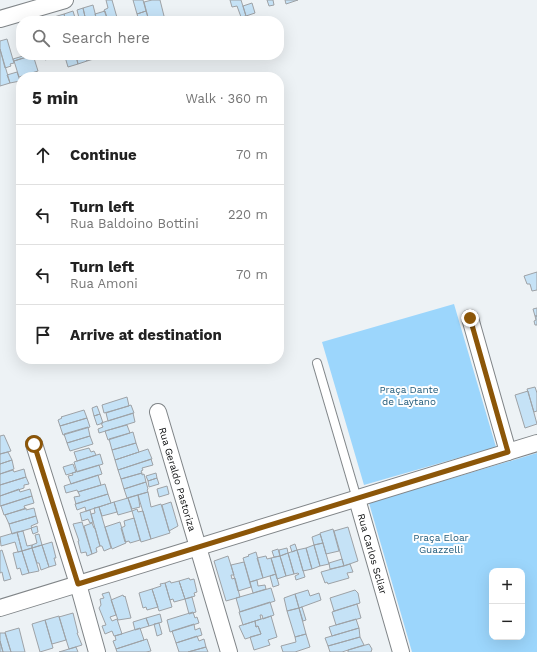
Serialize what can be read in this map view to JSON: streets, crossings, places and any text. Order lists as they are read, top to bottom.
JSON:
{
  "streets": {
    "street": ["Rua Geraldo Pastoriza", "Rua Carlos Scliar"]
  },
  "parks": ["Praça Dante de Laytano", "Praça Eloar Guazzelli"],
  "page": {
    "search": "Search here",
    "heading": ["5 min", "Walk · 360 m"],
    "list": [
      ["Continue", "70 m"],
      ["Turn left", "Rua Baldoino Bottini", "220 m"],
      ["Turn left", "Rua Amoni", "70 m"],
      "Arrive at destination"
    ],
    "map_buttons": ["+", "−"]
  }
}
